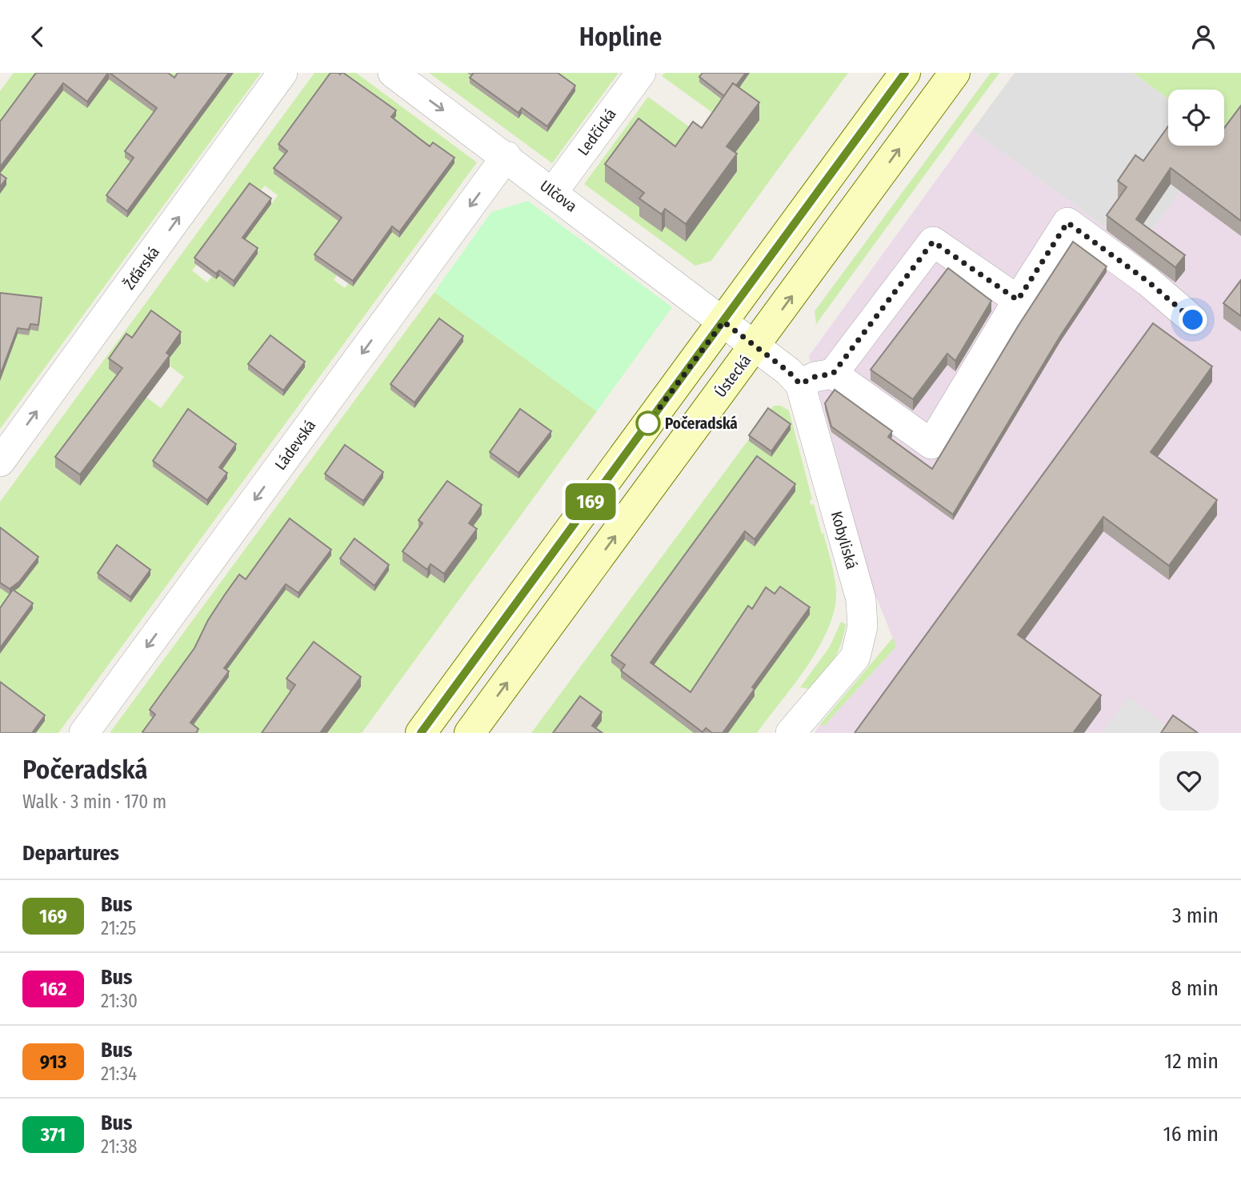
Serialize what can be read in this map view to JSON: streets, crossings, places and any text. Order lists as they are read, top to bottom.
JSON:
{
  "streets": {
    "main road": ["Ústecká"],
    "street": [
      "Ledčická",
      "Ulčova",
      "Žďárská",
      "Ládevská",
      "Kobyliská"
    ]
  },
  "crossings": [
    ["Ledčická", "Ulčova"],
    ["Ulčova", "Ústecká"],
    ["Ulčova", "Ládevská"]
  ],
  "one_way": ["Žďárská", "Ládevská"],
  "places": ["Počeradská"],
  "lines": ["bus line 169"],
  "page": {
    "header": "Hopline",
    "on_map": "169",
    "heading": [
      ["Počeradská", "Walk · 3 min · 170 m"],
      "Departures"
    ],
    "list": [
      {
        "mark": "169",
        "name": "Bus",
        "note": "21:25",
        "value": "3 min"
      },
      {
        "mark": "162",
        "name": "Bus",
        "note": "21:30",
        "value": "8 min"
      },
      {
        "mark": "913",
        "name": "Bus",
        "note": "21:34",
        "value": "12 min"
      },
      {
        "mark": "371",
        "name": "Bus",
        "note": "21:38",
        "value": "16 min"
      }
    ]
  }
}
